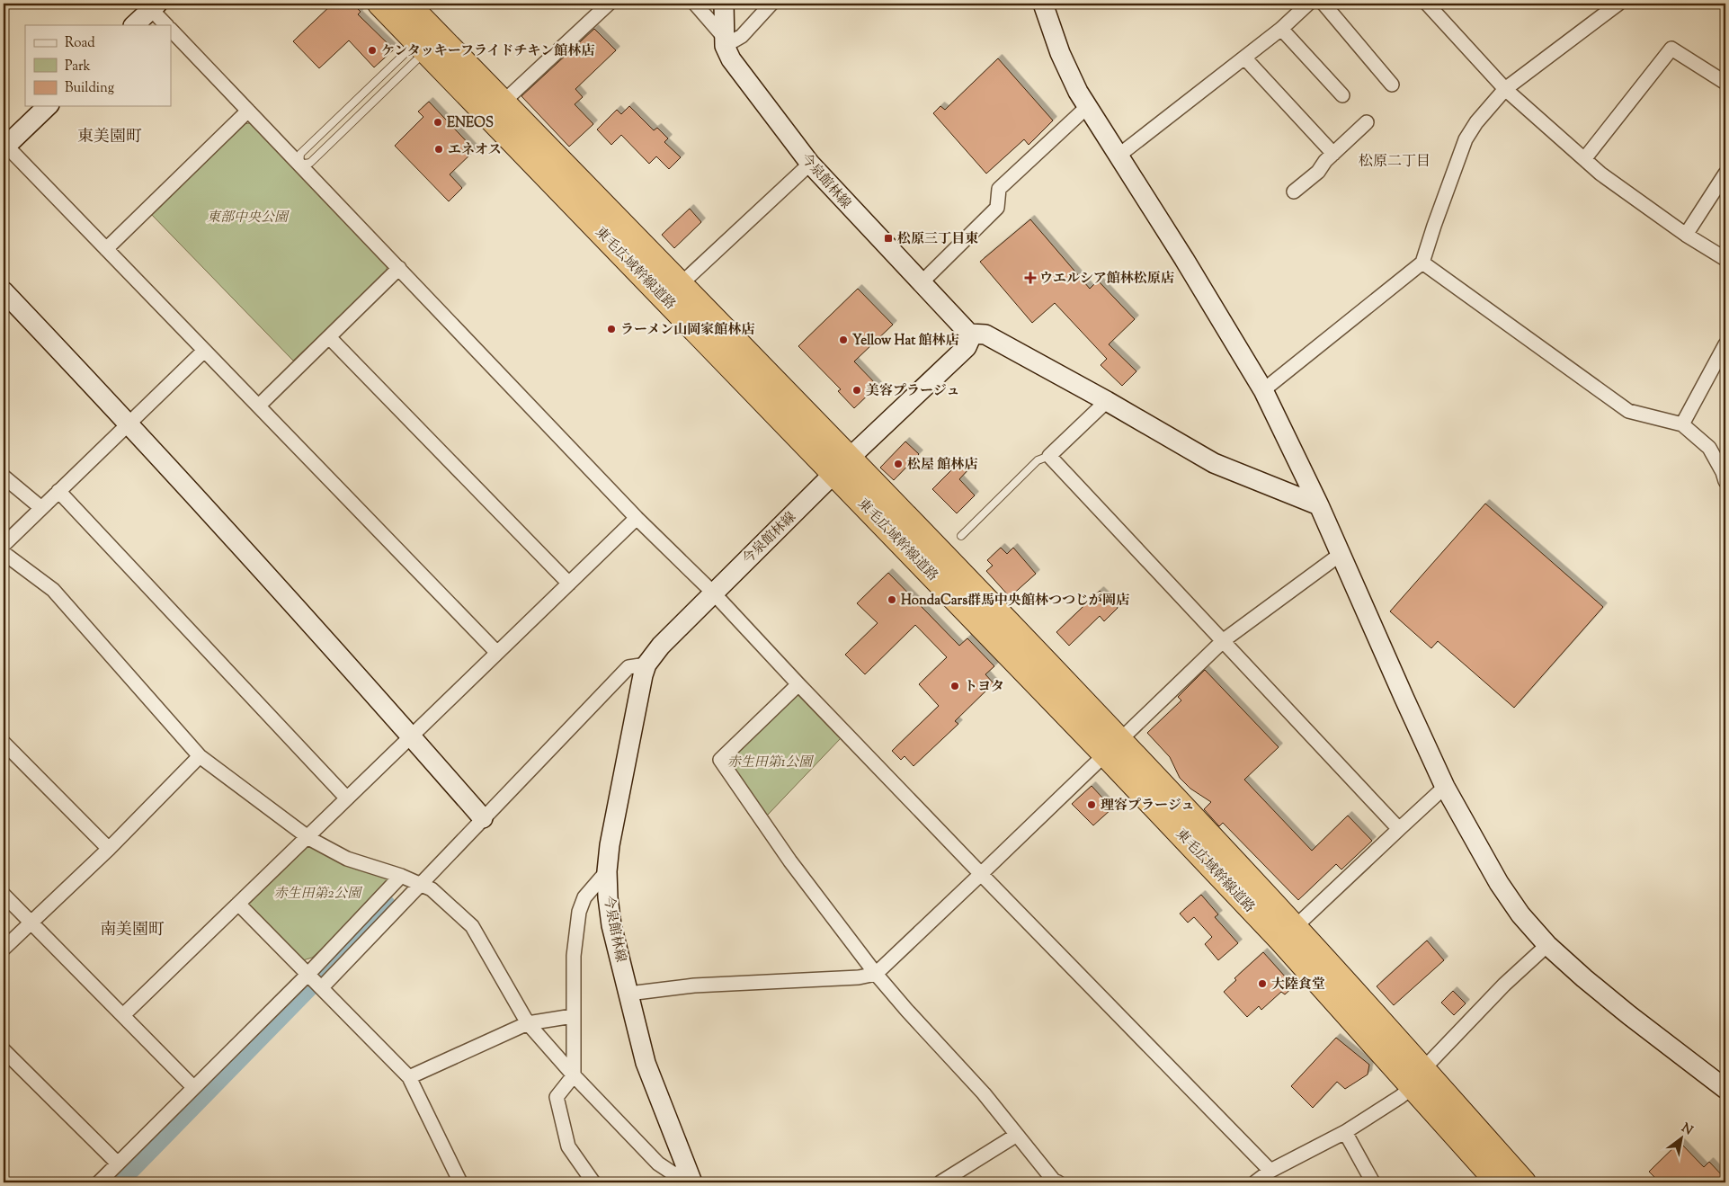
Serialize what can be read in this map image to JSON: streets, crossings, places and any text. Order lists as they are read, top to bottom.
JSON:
{
  "streets": {
    "highway": ["東毛広域幹線道路"],
    "street": ["今泉館林線"]
  },
  "crossings": [
    ["今泉館林線", "東毛広域幹線道路"]
  ],
  "districts": ["東美園町", "松原二丁目", "南美園町"],
  "parks": ["東部中央公園", "赤生田第1公園", "赤生田第2公園"],
  "places": {
    "other": [
      "ケンタッキーフライドチキン館林店",
      "ENEOS",
      "エネオス",
      "ラーメン山岡家館林店",
      "Yellow Hat 館林店",
      "美容プラージュ",
      "松屋 館林店",
      "HondaCars群馬中央館林つつじが岡店",
      "トヨタ",
      "理容プラージュ",
      "大陸食堂"
    ],
    "transit": ["松原三丁目東"],
    "health": ["ウエルシア館林松原店"]
  },
  "legend": ["Road", "Park", "Building"],
  "north": "top right"
}
